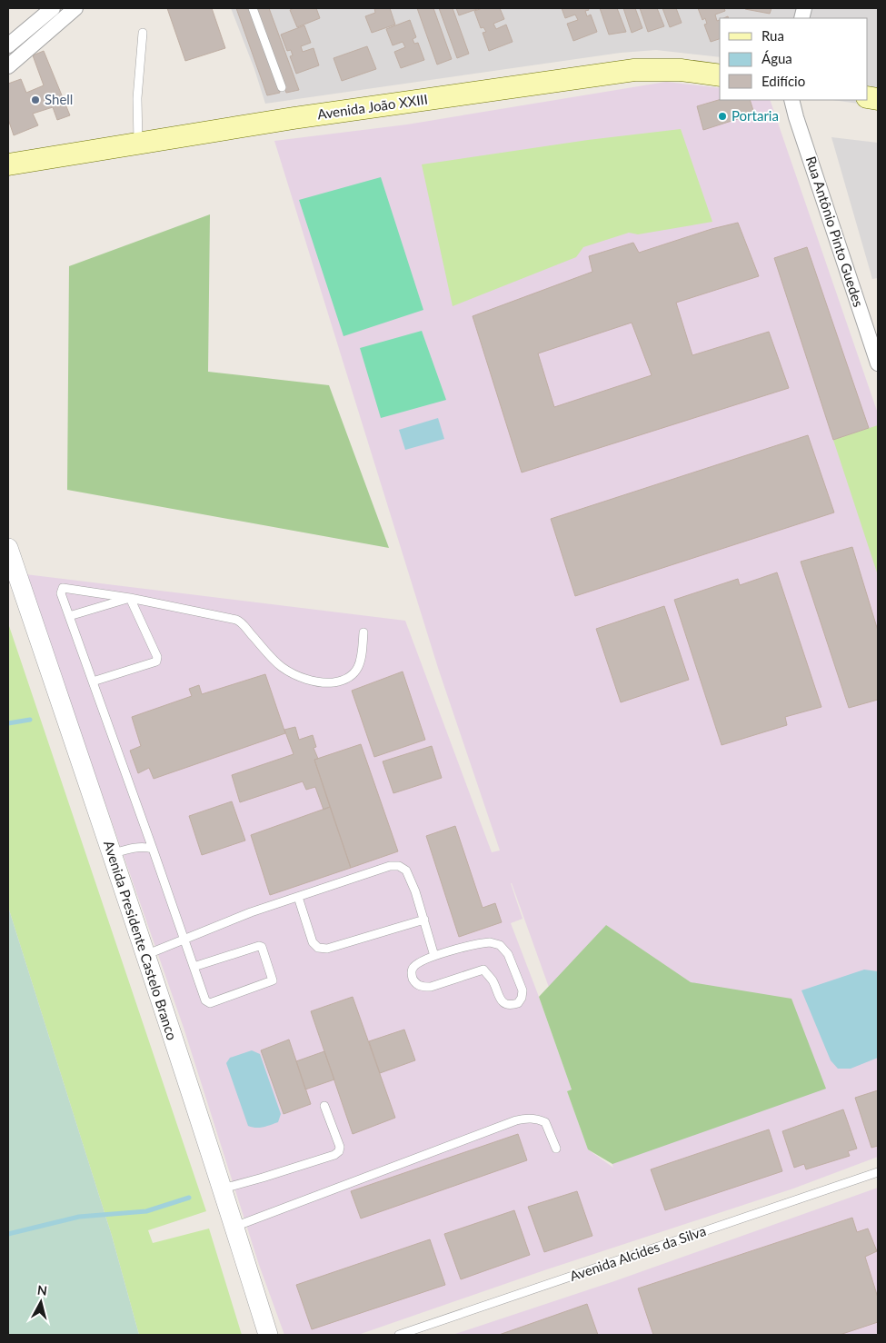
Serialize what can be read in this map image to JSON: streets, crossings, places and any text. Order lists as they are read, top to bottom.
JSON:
{
  "streets": {
    "main road": ["Avenida João XXIII"],
    "street": ["Rua Antônio Pinto Guedes", "Avenida Presidente Castelo Branco"],
    "lane": ["Avenida Alcides da Silva"]
  },
  "places": ["Shell", "Portaria"],
  "legend": ["Rua", "Água", "Edifício"],
  "north": "top"
}
